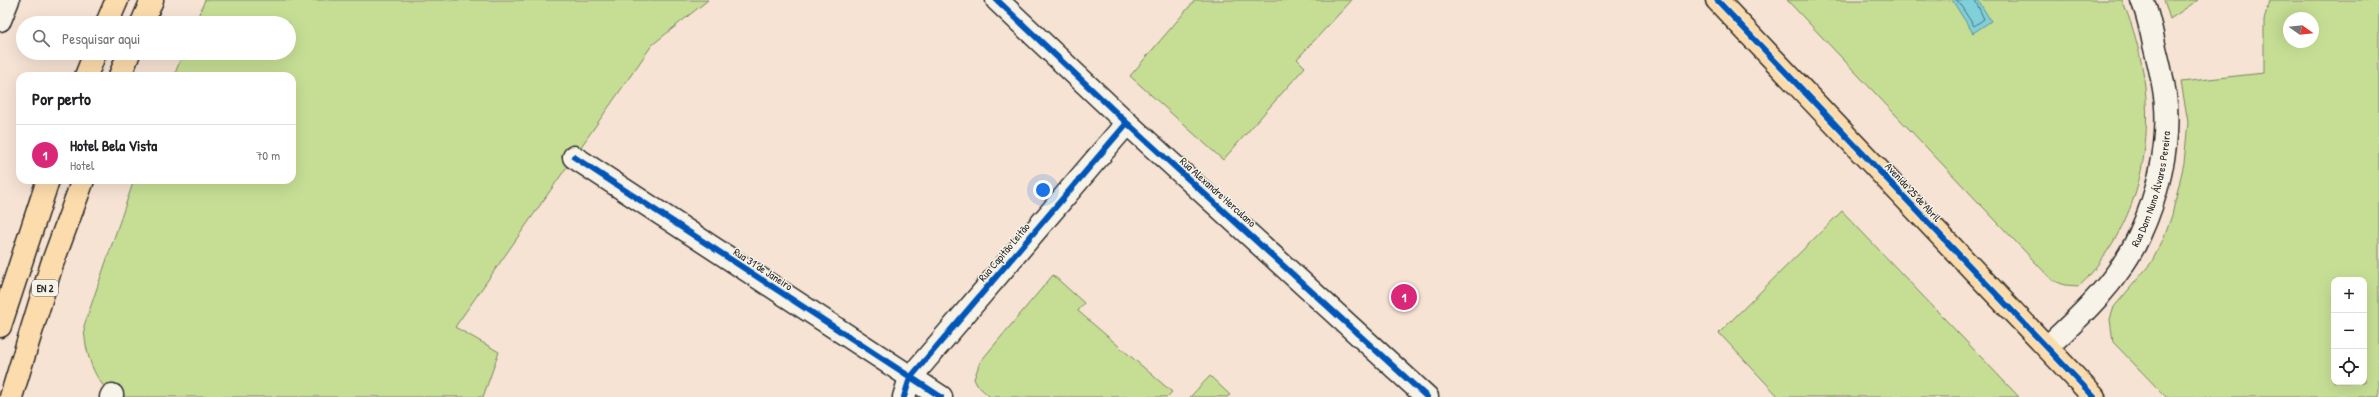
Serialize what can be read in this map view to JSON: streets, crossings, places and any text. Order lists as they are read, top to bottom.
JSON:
{
  "streets": {
    "main road": ["Avenida 25 de Abril", "EN 2"],
    "street": [
      "Rua Dom Nuno Álvares Pereira",
      "Rua Alexandre Herculano",
      "Rua Capitão Leitão",
      "Rua 31 de Janeiro"
    ]
  },
  "crossings": [
    ["Rua Dom Nuno Álvares Pereira", "Avenida 25 de Abril"],
    ["Rua Alexandre Herculano", "Rua Capitão Leitão"],
    ["Rua Capitão Leitão", "Rua 31 de Janeiro"]
  ],
  "north": "right",
  "page": {
    "search": "Pesquisar aqui",
    "heading": "Por perto",
    "list": [
      {
        "mark": "1",
        "name": "Hotel Bela Vista",
        "note": "Hotel",
        "value": "70 m"
      }
    ],
    "map_buttons": ["+", "−"],
    "pins": "1"
  }
}
